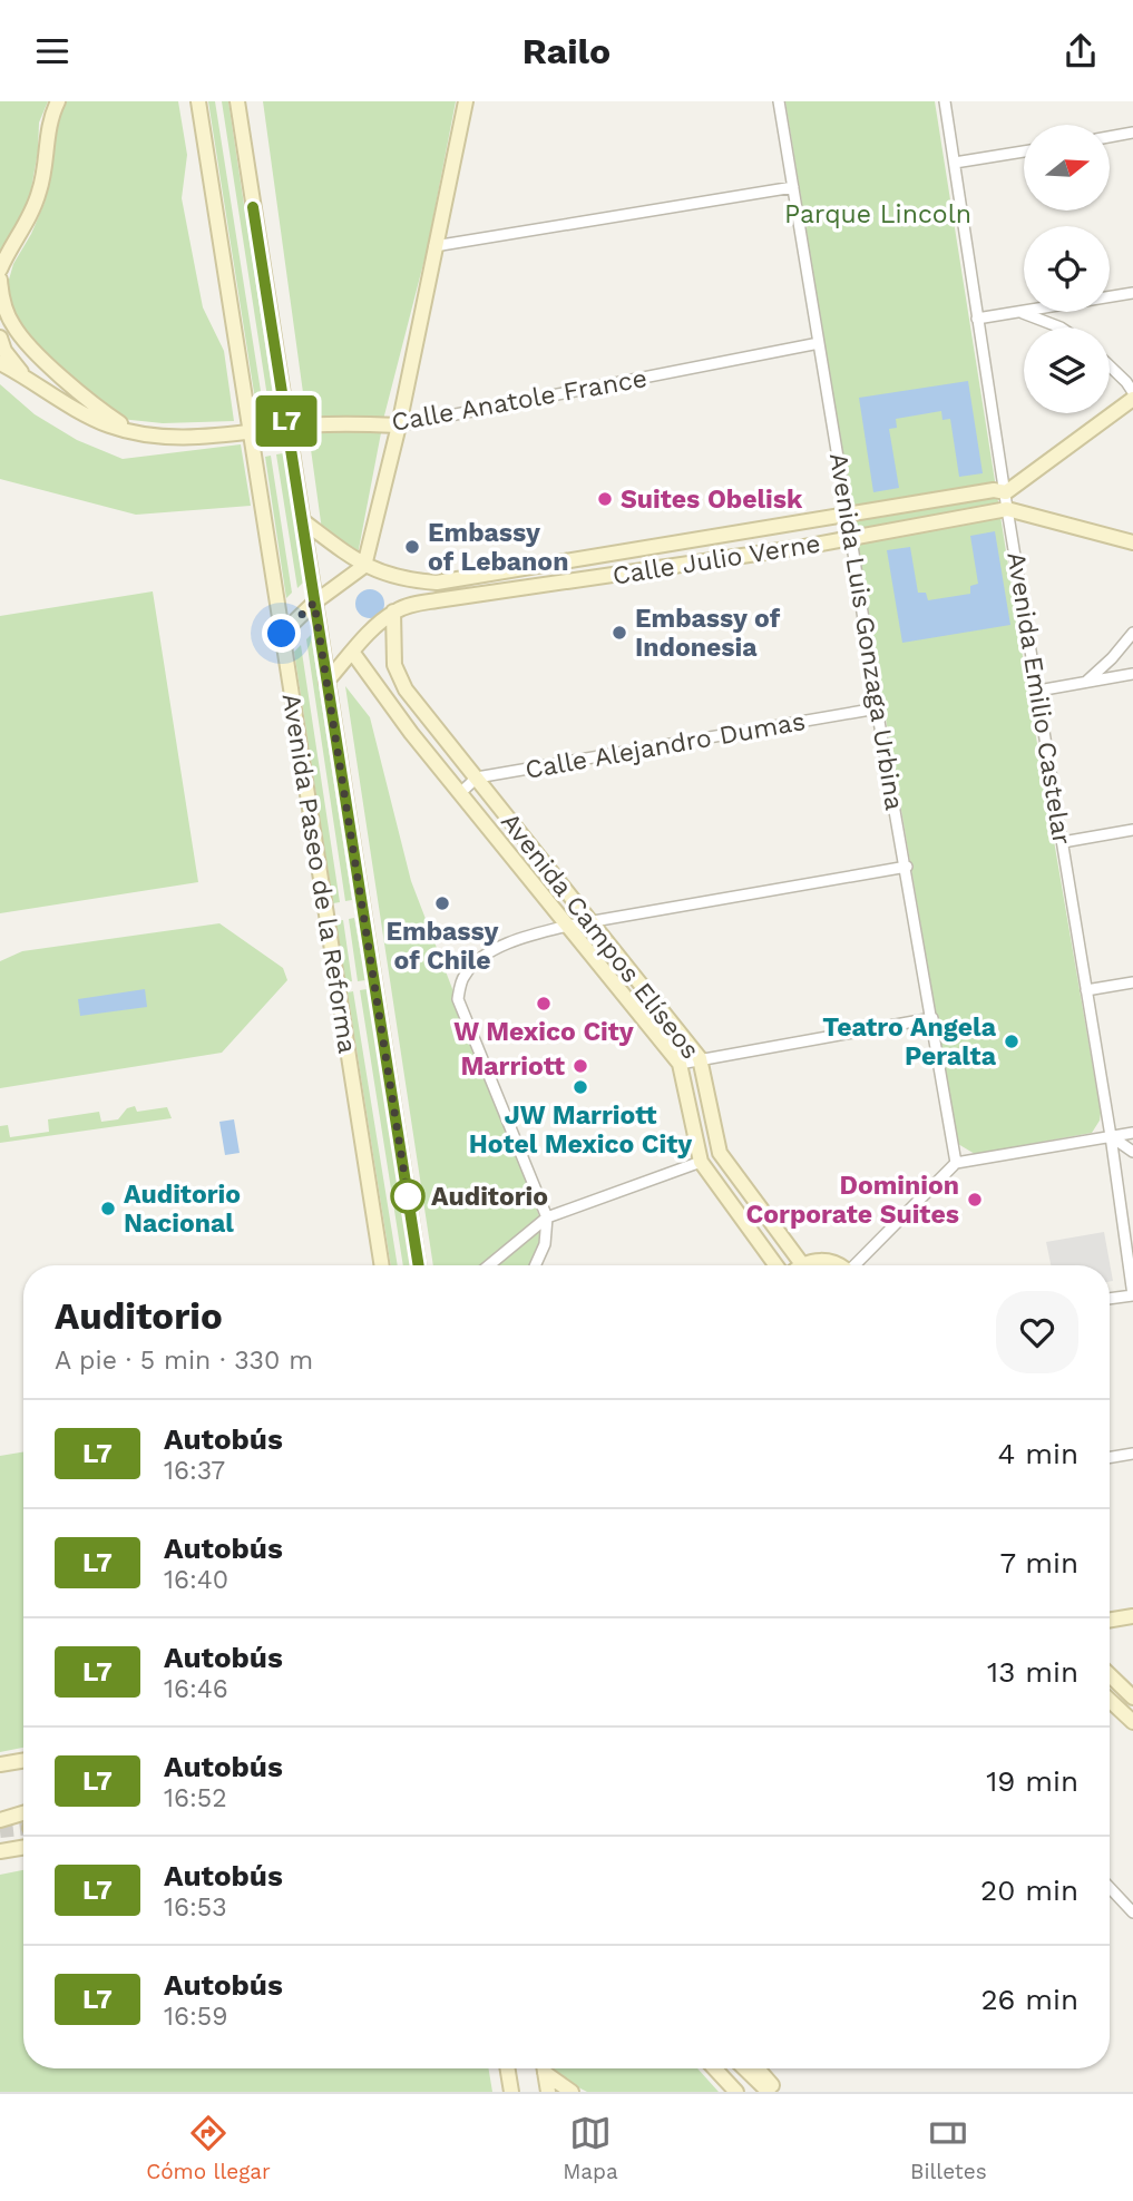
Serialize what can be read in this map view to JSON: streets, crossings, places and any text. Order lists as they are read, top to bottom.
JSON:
{
  "streets": {
    "street": [
      "Calle Anatole France",
      "Calle Julio Verne",
      "Avenida Luis Gonzaga Urbina",
      "Avenida Emilio Castelar",
      "Calle Alejandro Dumas",
      "Avenida Paseo de la Reforma",
      "Avenida Campos Elíseos"
    ]
  },
  "crossings": [
    ["Calle Anatole France", "Avenida Luis Gonzaga Urbina"],
    ["Calle Anatole France", "Avenida Paseo de la Reforma"],
    ["Calle Julio Verne", "Avenida Luis Gonzaga Urbina"],
    ["Calle Julio Verne", "Avenida Emilio Castelar"],
    ["Calle Julio Verne", "Avenida Paseo de la Reforma"],
    ["Calle Julio Verne", "Avenida Campos Elíseos"],
    ["Avenida Luis Gonzaga Urbina", "Calle Alejandro Dumas"],
    ["Calle Alejandro Dumas", "Avenida Campos Elíseos"]
  ],
  "parks": ["Parque Lincoln"],
  "places": [
    "Suites Obelisk",
    "Embassy of Lebanon",
    "Embassy of Indonesia",
    "Embassy of Chile",
    "W Mexico City",
    "Teatro Angela Peralta",
    "Marriott",
    "JW Marriott Hotel Mexico City",
    "Auditorio",
    "Dominion Corporate Suites",
    "Auditorio Nacional"
  ],
  "lines": ["bus line L7"],
  "north": "right",
  "page": {
    "header": "Railo",
    "on_map": "L7",
    "heading": ["Auditorio", "A pie · 5 min · 330 m"],
    "list": [
      {
        "mark": "L7",
        "name": "Autobús",
        "note": "16:37",
        "value": "4 min"
      },
      {
        "mark": "L7",
        "name": "Autobús",
        "note": "16:40",
        "value": "7 min"
      },
      {
        "mark": "L7",
        "name": "Autobús",
        "note": "16:46",
        "value": "13 min"
      },
      {
        "mark": "L7",
        "name": "Autobús",
        "note": "16:52",
        "value": "19 min"
      },
      {
        "mark": "L7",
        "name": "Autobús",
        "note": "16:53",
        "value": "20 min"
      },
      {
        "mark": "L7",
        "name": "Autobús",
        "note": "16:59",
        "value": "26 min"
      }
    ],
    "tabs": ["Cómo llegar", "Mapa", "Billetes"]
  }
}
